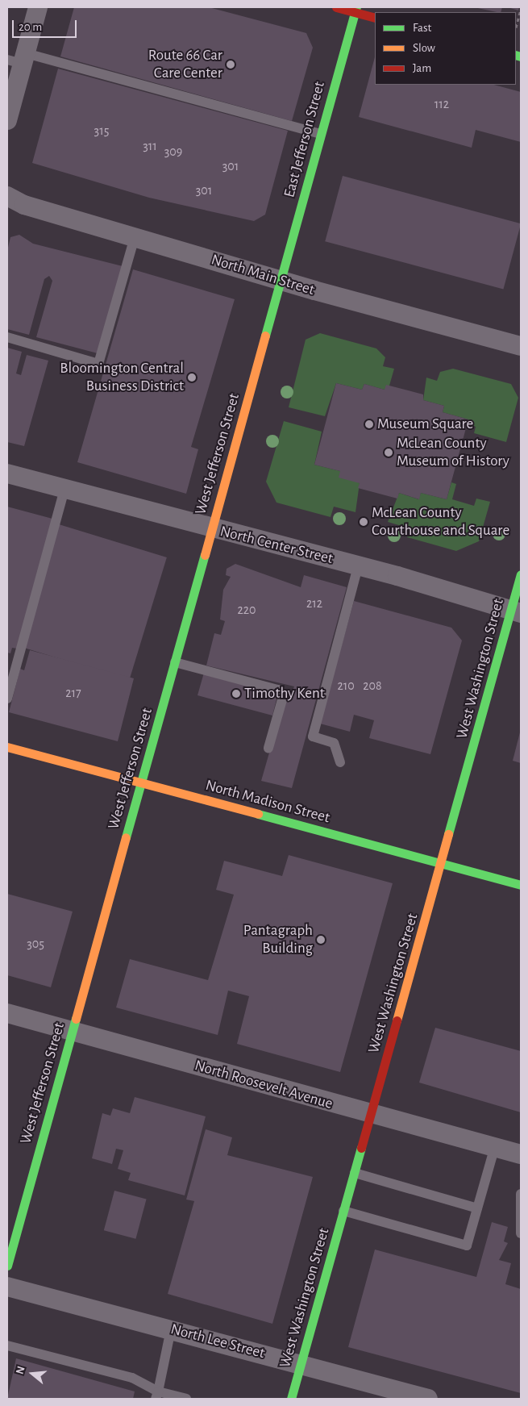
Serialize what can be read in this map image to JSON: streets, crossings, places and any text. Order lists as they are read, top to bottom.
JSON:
{
  "streets": {
    "main road": [
      "East Jefferson Street",
      "West Jefferson Street",
      "West Washington Street",
      "North Madison Street"
    ],
    "street": [
      "North Main Street",
      "North Center Street",
      "North Roosevelt Avenue",
      "North Lee Street"
    ]
  },
  "crossings": [
    ["East Jefferson Street", "North Main Street"],
    ["East Jefferson Street", "West Jefferson Street"],
    ["North Main Street", "West Jefferson Street"],
    ["West Jefferson Street", "North Center Street"],
    ["West Jefferson Street", "North Madison Street"],
    ["West Jefferson Street", "North Roosevelt Avenue"],
    ["North Center Street", "West Washington Street"],
    ["West Washington Street", "North Madison Street"],
    ["West Washington Street", "North Roosevelt Avenue"],
    ["West Washington Street", "North Lee Street"]
  ],
  "places": [
    "Route 66 Car Care Center",
    "Bloomington Central Business District",
    "Museum Square",
    "McLean County Museum of History",
    "McLean County Courthouse and Square",
    "Timothy Kent",
    "Pantagraph Building"
  ],
  "house_numbers": [
    "112",
    "315",
    "311",
    "309",
    "301",
    "301",
    "212",
    "220",
    "210",
    "208",
    "217",
    "305"
  ],
  "legend": ["Fast", "Slow", "Jam"],
  "scale_bar": "20 m",
  "north": "left"
}
